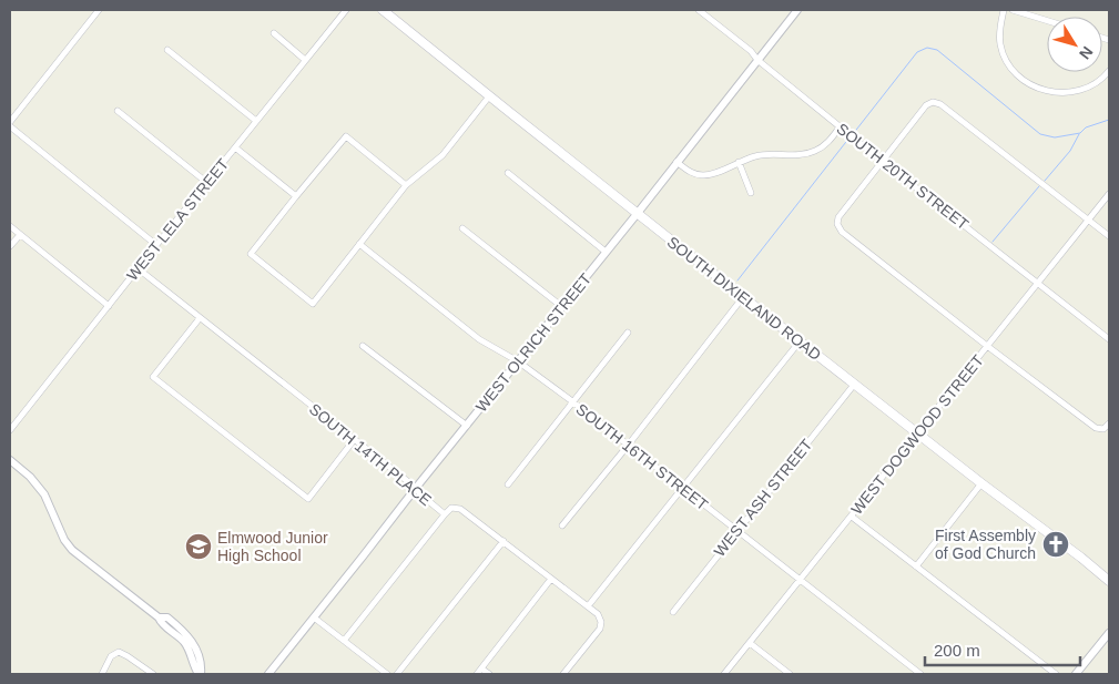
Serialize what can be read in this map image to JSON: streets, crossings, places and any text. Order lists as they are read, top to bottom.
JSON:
{
  "streets": {
    "main road": ["SOUTH DIXIELAND ROAD"],
    "street": [
      "SOUTH 20TH STREET",
      "WEST LELA STREET",
      "WEST OLRICH STREET",
      "WEST DOGWOOD STREET",
      "SOUTH 14TH PLACE",
      "SOUTH 16TH STREET",
      "WEST ASH STREET"
    ]
  },
  "crossings": [
    ["SOUTH 20TH STREET", "WEST OLRICH STREET"],
    ["SOUTH 20TH STREET", "WEST DOGWOOD STREET"],
    ["WEST LELA STREET", "SOUTH 14TH PLACE"],
    ["SOUTH DIXIELAND ROAD", "WEST OLRICH STREET"],
    ["SOUTH DIXIELAND ROAD", "WEST DOGWOOD STREET"],
    ["SOUTH DIXIELAND ROAD", "WEST ASH STREET"],
    ["WEST OLRICH STREET", "SOUTH 14TH PLACE"],
    ["WEST OLRICH STREET", "SOUTH 16TH STREET"],
    ["WEST DOGWOOD STREET", "SOUTH 16TH STREET"],
    ["SOUTH 16TH STREET", "WEST ASH STREET"]
  ],
  "places": {
    "church": ["First Assembly of God Church"],
    "school or university": ["Elmwood Junior High School"]
  },
  "scale_bar": "200 m",
  "north": "bottom right"
}
